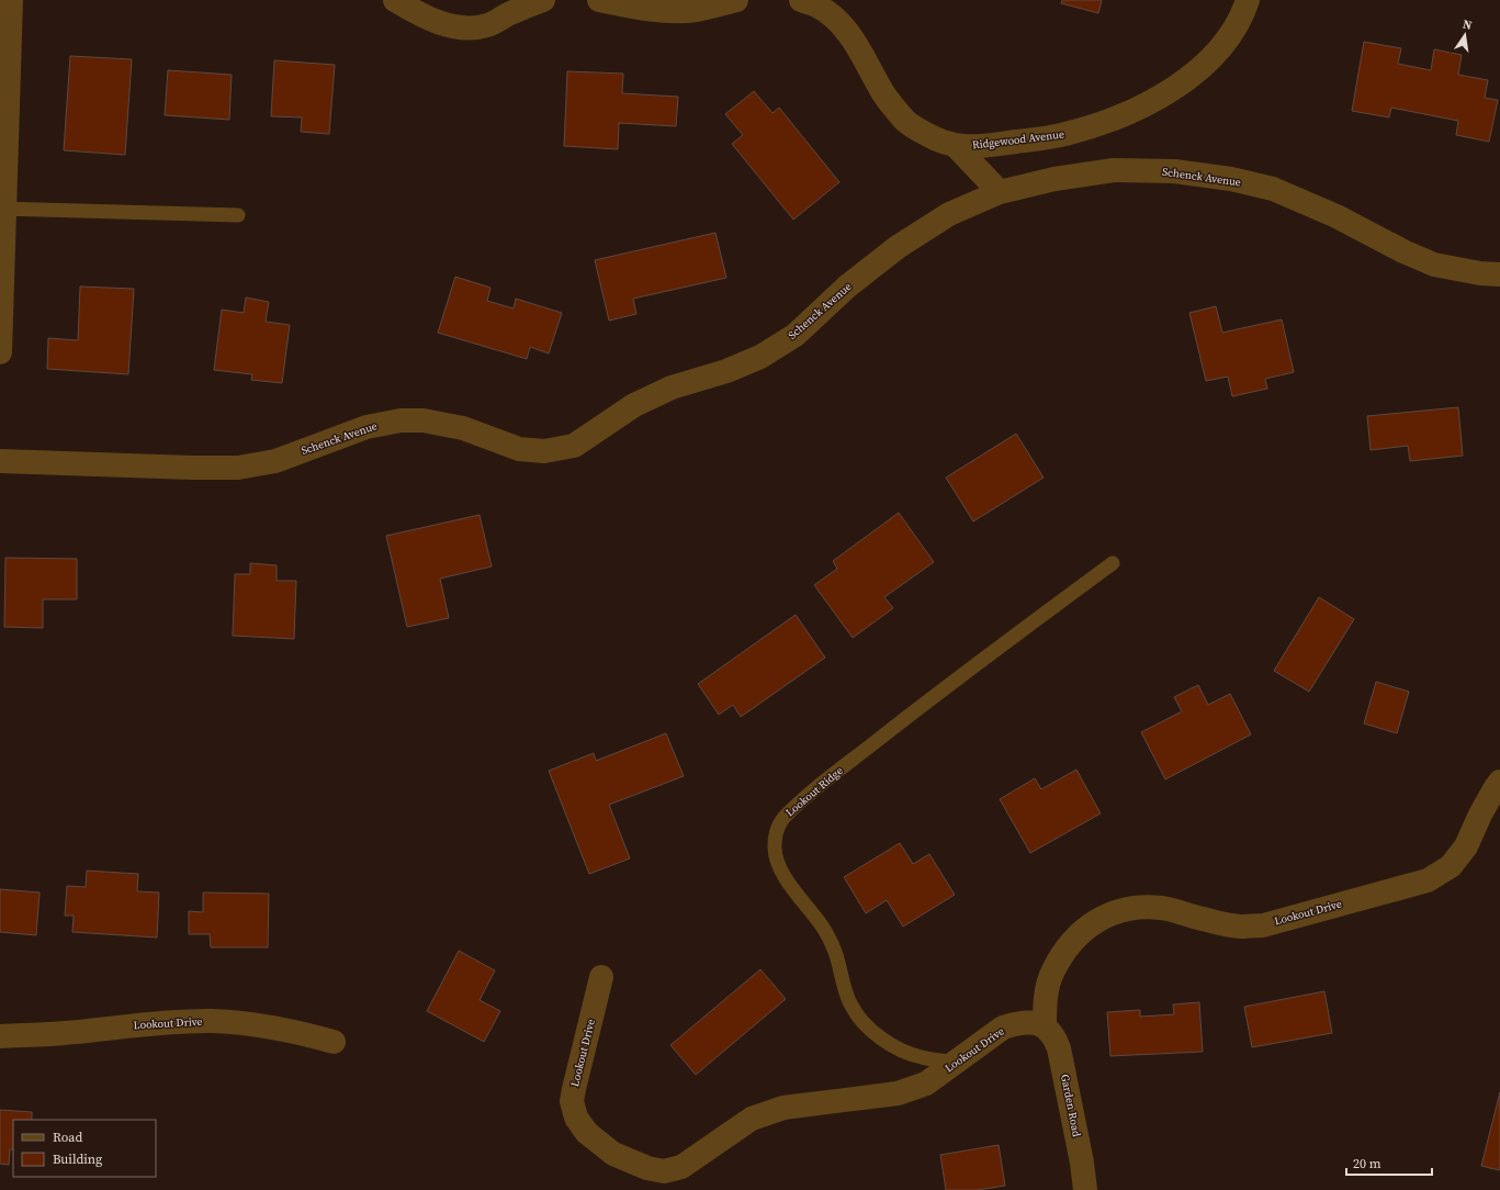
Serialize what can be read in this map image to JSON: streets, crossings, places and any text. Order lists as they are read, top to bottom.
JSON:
{
  "streets": {
    "street": [
      "Ridgewood Avenue",
      "Schenck Avenue",
      "Lookout Drive",
      "Garden Road"
    ],
    "lane": ["Lookout Ridge"]
  },
  "crossings": [
    ["Lookout Ridge", "Lookout Drive"],
    ["Lookout Drive", "Garden Road"]
  ],
  "legend": ["Road", "Building"],
  "scale_bar": "20 m",
  "north": "top"
}
